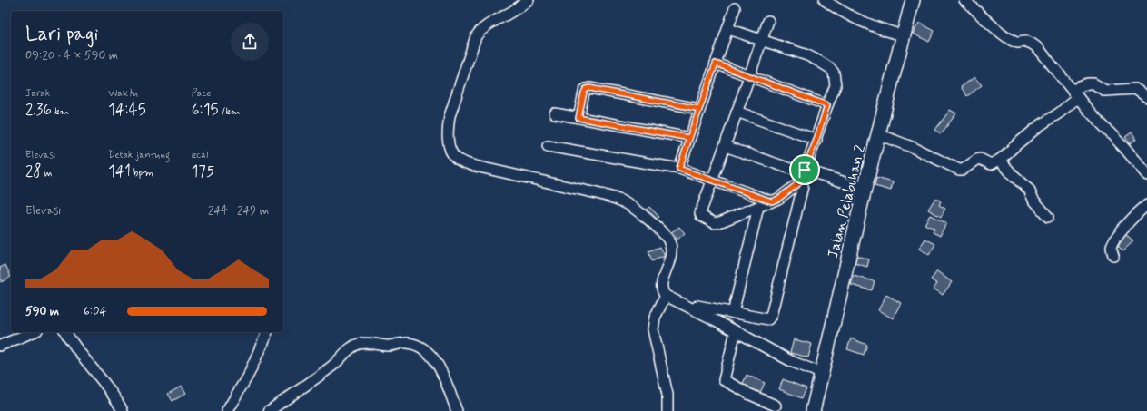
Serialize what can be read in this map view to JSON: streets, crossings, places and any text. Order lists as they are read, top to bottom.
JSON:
{
  "streets": {
    "main road": ["Jalan Pelabuhan 2"]
  },
  "page": {
    "heading": ["Lari pagi", "09:20 · 4 × 590 m"],
    "stats": [
      ["Jarak", "2.36 km"],
      ["Waktu", "14:45"],
      ["Pace", "6:15 /km"],
      ["Elevasi", "28 m"],
      ["Detak jantung", "141 bpm"],
      ["kcal", "175"]
    ],
    "chart": ["Elevasi", "244–249 m"],
    "list": [
      {
        "name": "590 m",
        "note": "6:04"
      }
    ]
  }
}
